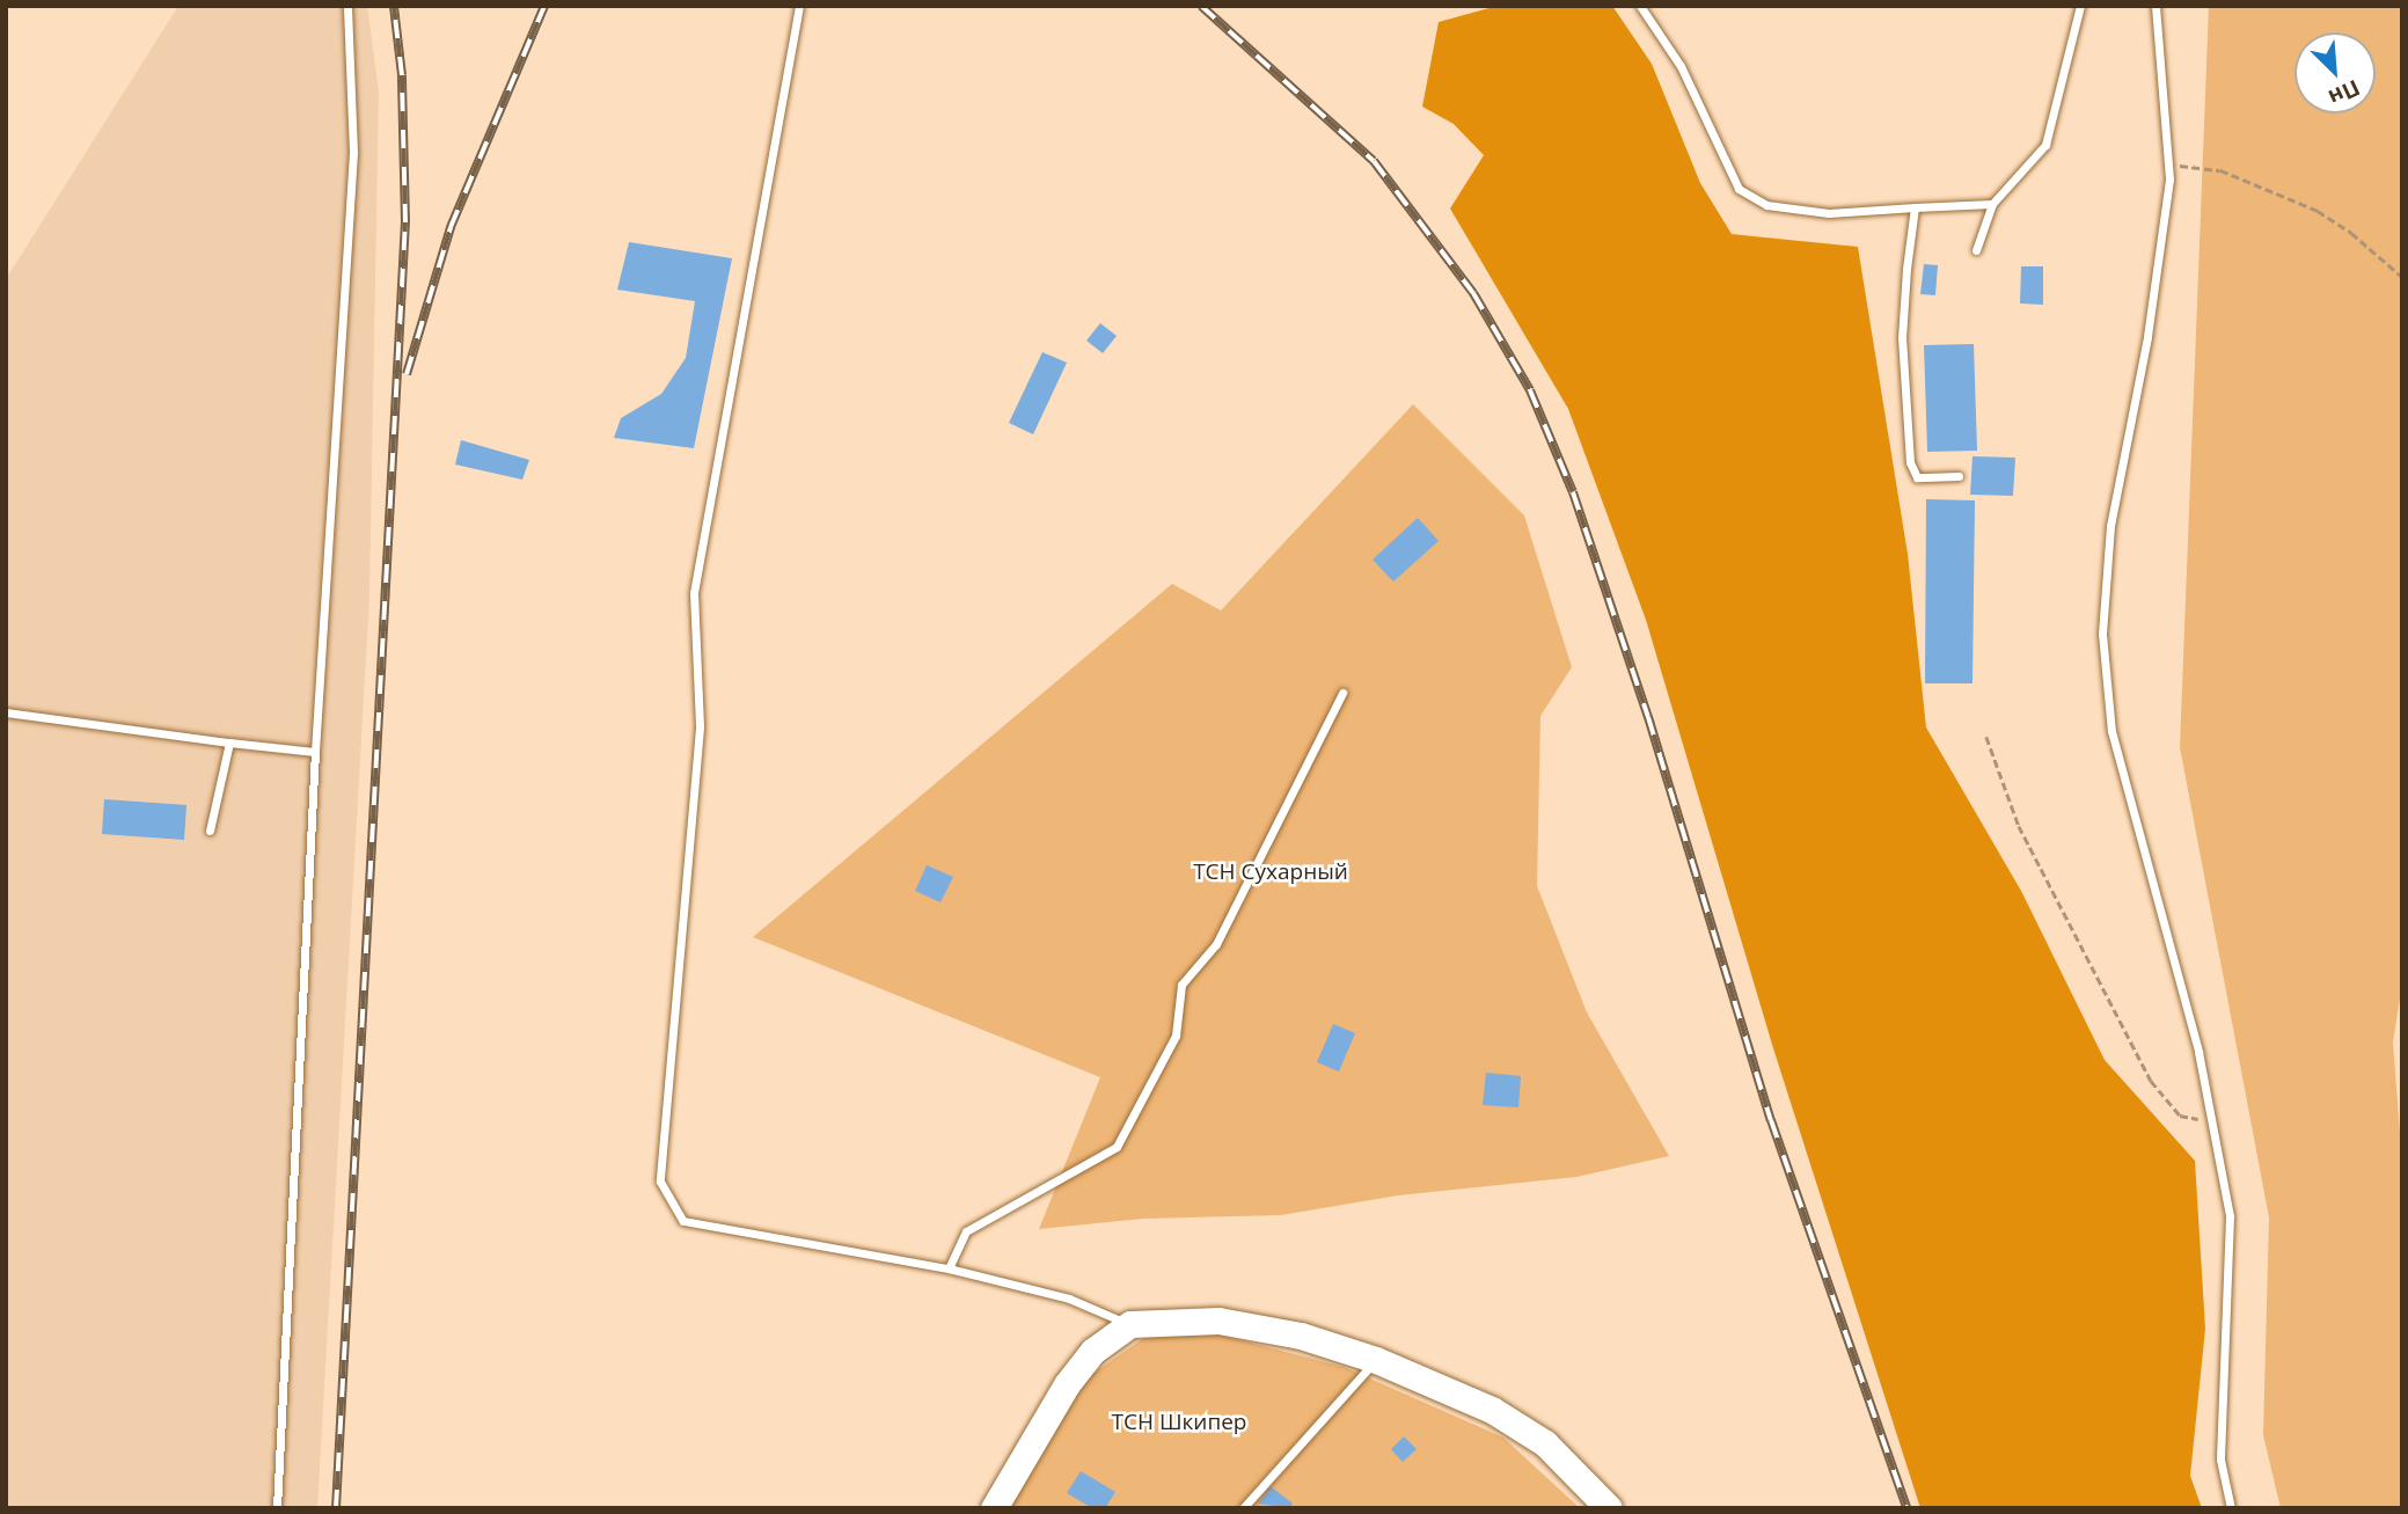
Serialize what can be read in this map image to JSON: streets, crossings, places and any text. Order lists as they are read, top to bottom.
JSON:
{
  "parks": ["ТСН Сухарный", "ТСН Шкипер"],
  "north": "bottom right"
}
